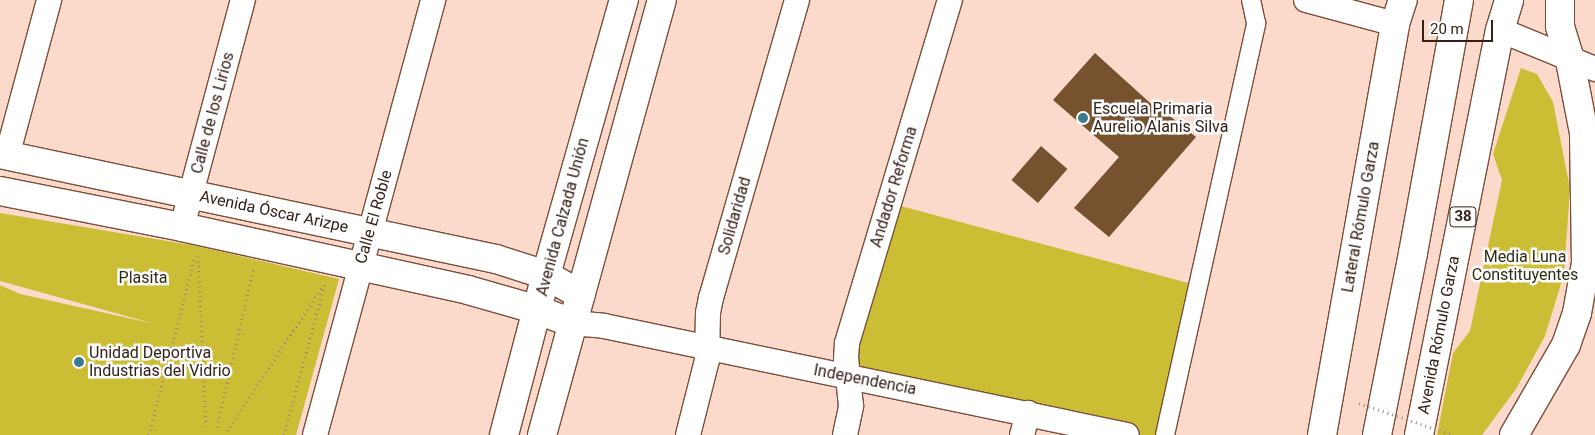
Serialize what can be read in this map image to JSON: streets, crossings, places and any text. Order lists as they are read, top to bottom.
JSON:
{
  "streets": {
    "street": [
      "Calle de los Lirios",
      "Andador Reforma",
      "Avenida Óscar Arizpe",
      "Solidaridad",
      "Calle El Roble",
      "Avenida Calzada Unión",
      "Lateral Rómulo Garza",
      "38",
      "Avenida Rómulo Garza",
      "Independencia"
    ]
  },
  "crossings": [
    ["Calle de los Lirios", "Avenida Óscar Arizpe"],
    ["Andador Reforma", "Independencia"],
    ["Avenida Óscar Arizpe", "Calle El Roble"],
    ["Avenida Óscar Arizpe", "Avenida Calzada Unión"],
    ["Avenida Óscar Arizpe", "Independencia"],
    ["Solidaridad", "Independencia"]
  ],
  "parks": ["Media Luna Constituyentes", "Plasita"],
  "places": ["Escuela Primaria Aurelio Alanis Silva", "Unidad Deportiva Industrias del Vidrio"],
  "scale_bar": "20 m"
}
